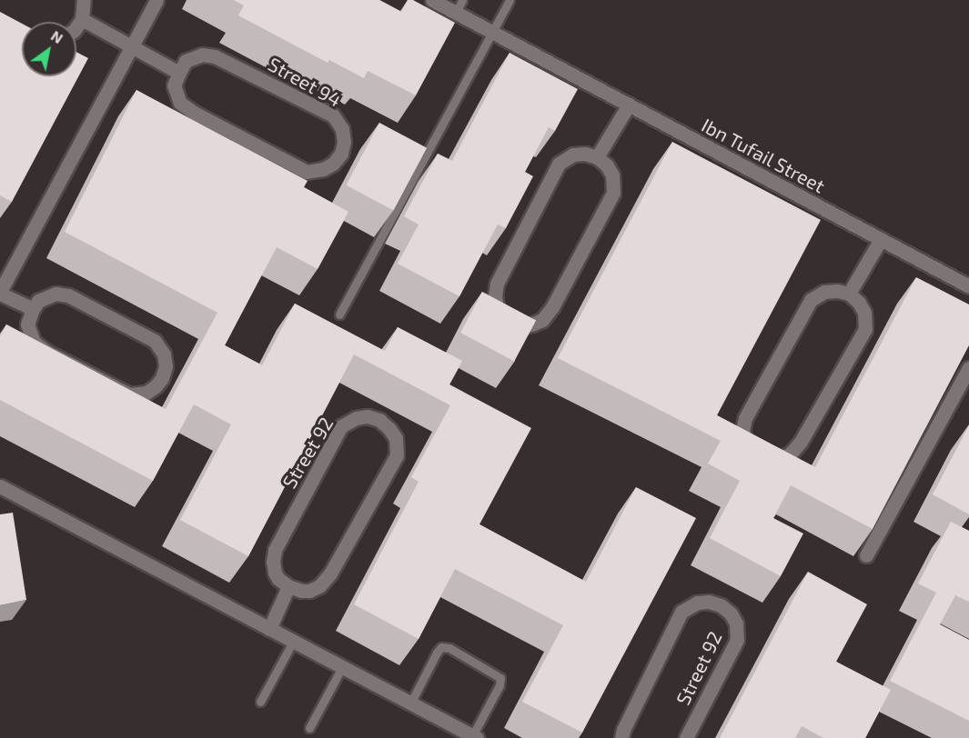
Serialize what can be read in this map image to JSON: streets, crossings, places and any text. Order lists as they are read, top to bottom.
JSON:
{
  "streets": {
    "street": ["Street 94", "Ibn Tufail Street", "Street 92"]
  },
  "north": "top right"
}
